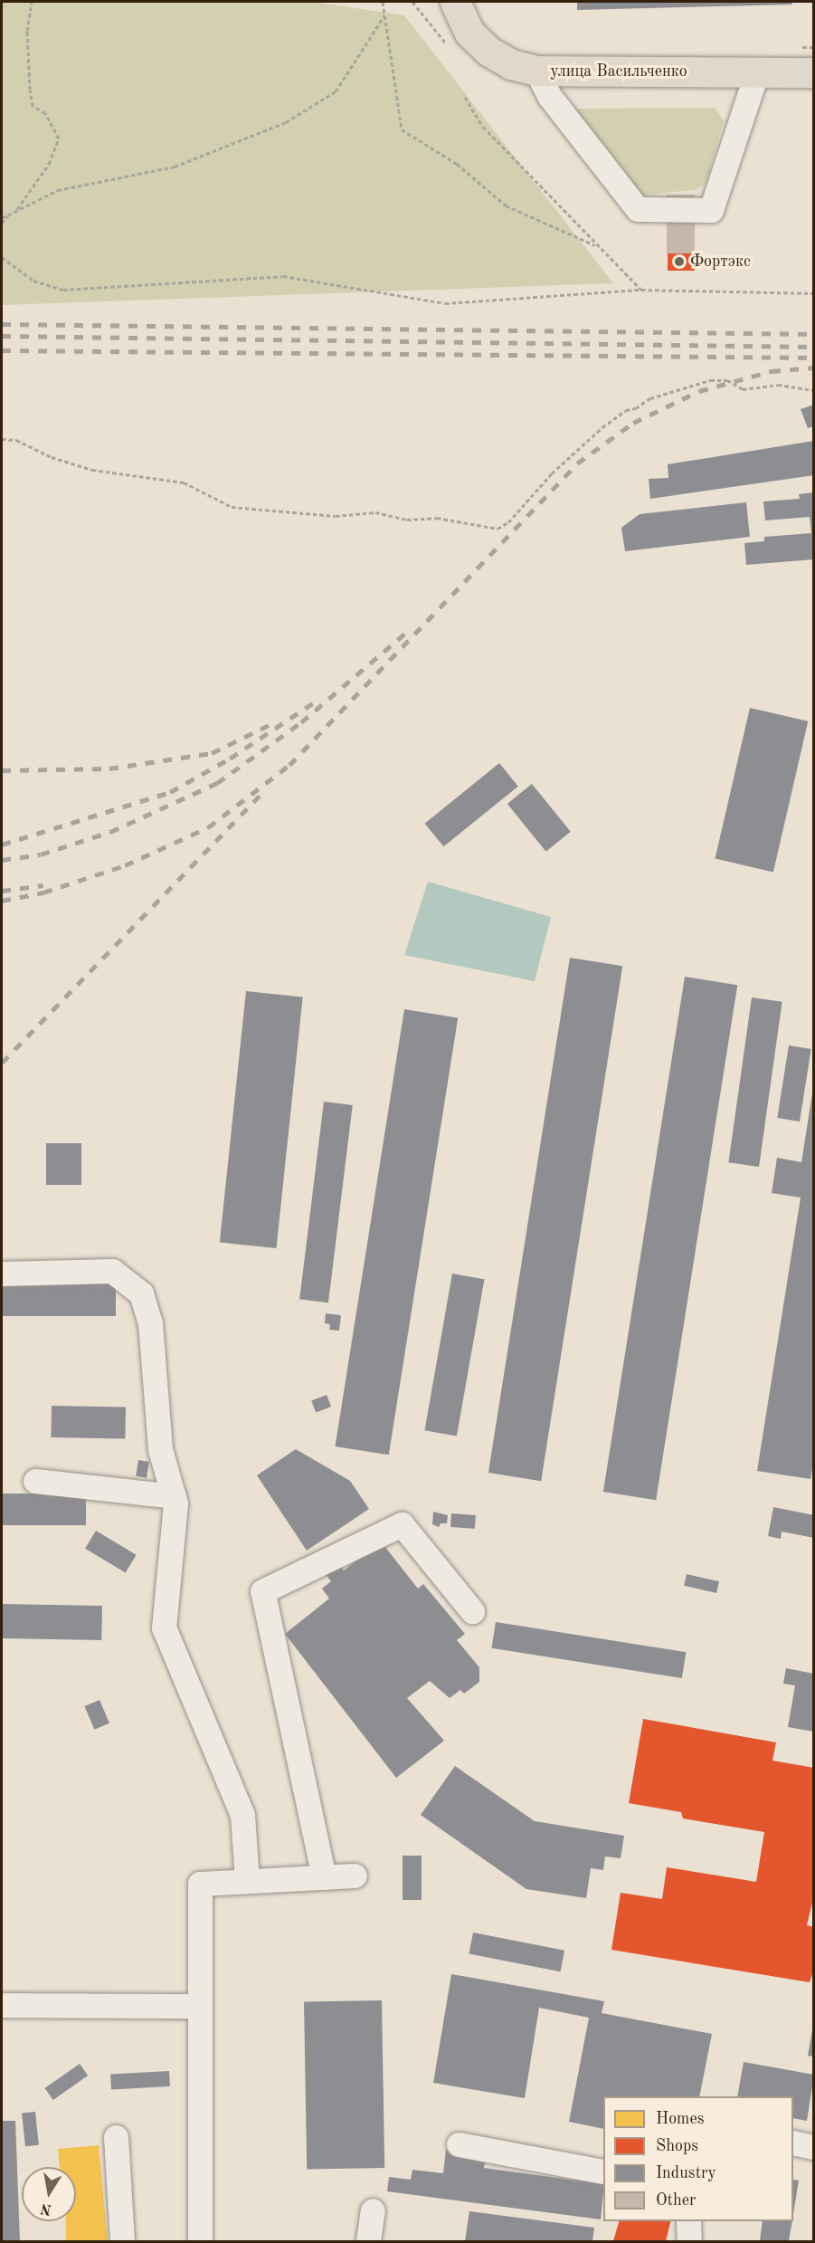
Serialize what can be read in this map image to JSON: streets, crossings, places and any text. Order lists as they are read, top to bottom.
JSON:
{
  "streets": {
    "main road": ["улица Васильченко"]
  },
  "places": ["Фортэкс"],
  "legend": [
    "Homes",
    "Shops",
    "Industry",
    "Other"
  ],
  "north": "bottom"
}
